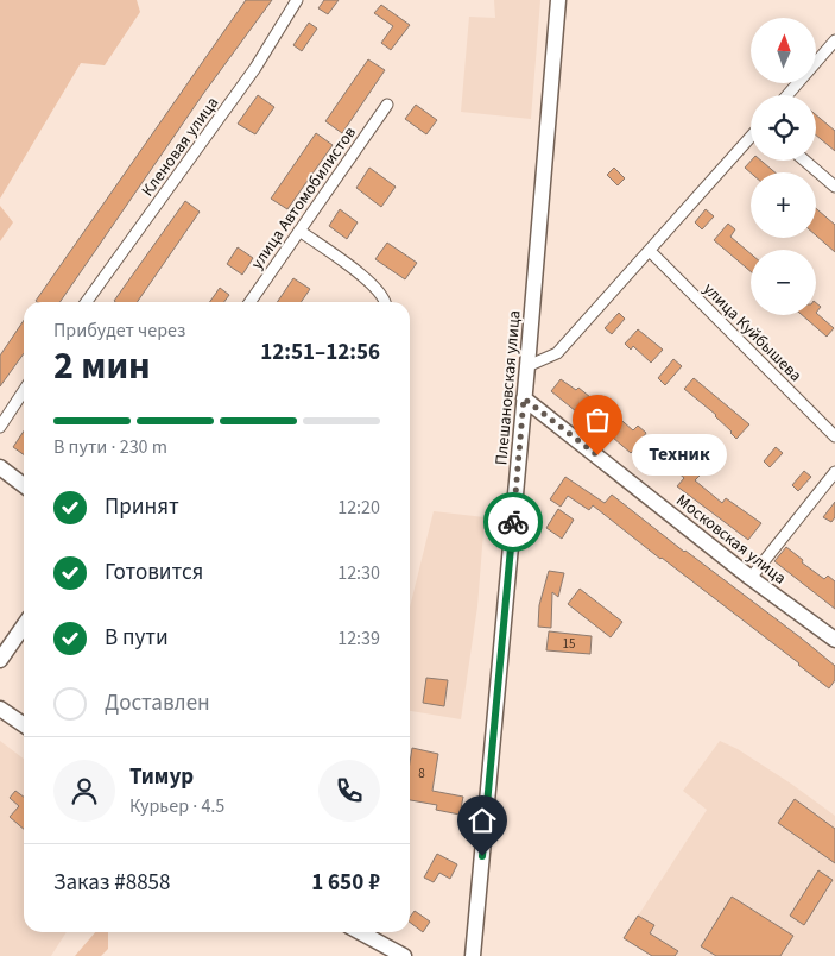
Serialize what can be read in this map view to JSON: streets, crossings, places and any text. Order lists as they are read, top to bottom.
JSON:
{
  "streets": {
    "main road": ["Плешановская улица", "Московская улица"],
    "street": ["Кленовая улица", "улица Автомобилистов", "улица Куйбышева"]
  },
  "crossings": [
    ["Плешановская улица", "Московская улица"]
  ],
  "places": ["Техник"],
  "house_numbers": ["15", "8"],
  "north": "top",
  "page": {
    "map_buttons": ["+", "−"],
    "heading": ["2 мин", "Прибудет через", "12:51–12:56"],
    "panel": [
      "Тимур",
      "Курьер · 4.5",
      "Заказ #8858",
      "1 650 ₽"
    ],
    "bar": "В пути · 230 m",
    "bubble": "Техник",
    "list": [
      ["Принят", "12:20"],
      ["Готовится", "12:30"],
      ["В пути", "12:39"],
      "Доставлен"
    ]
  }
}
